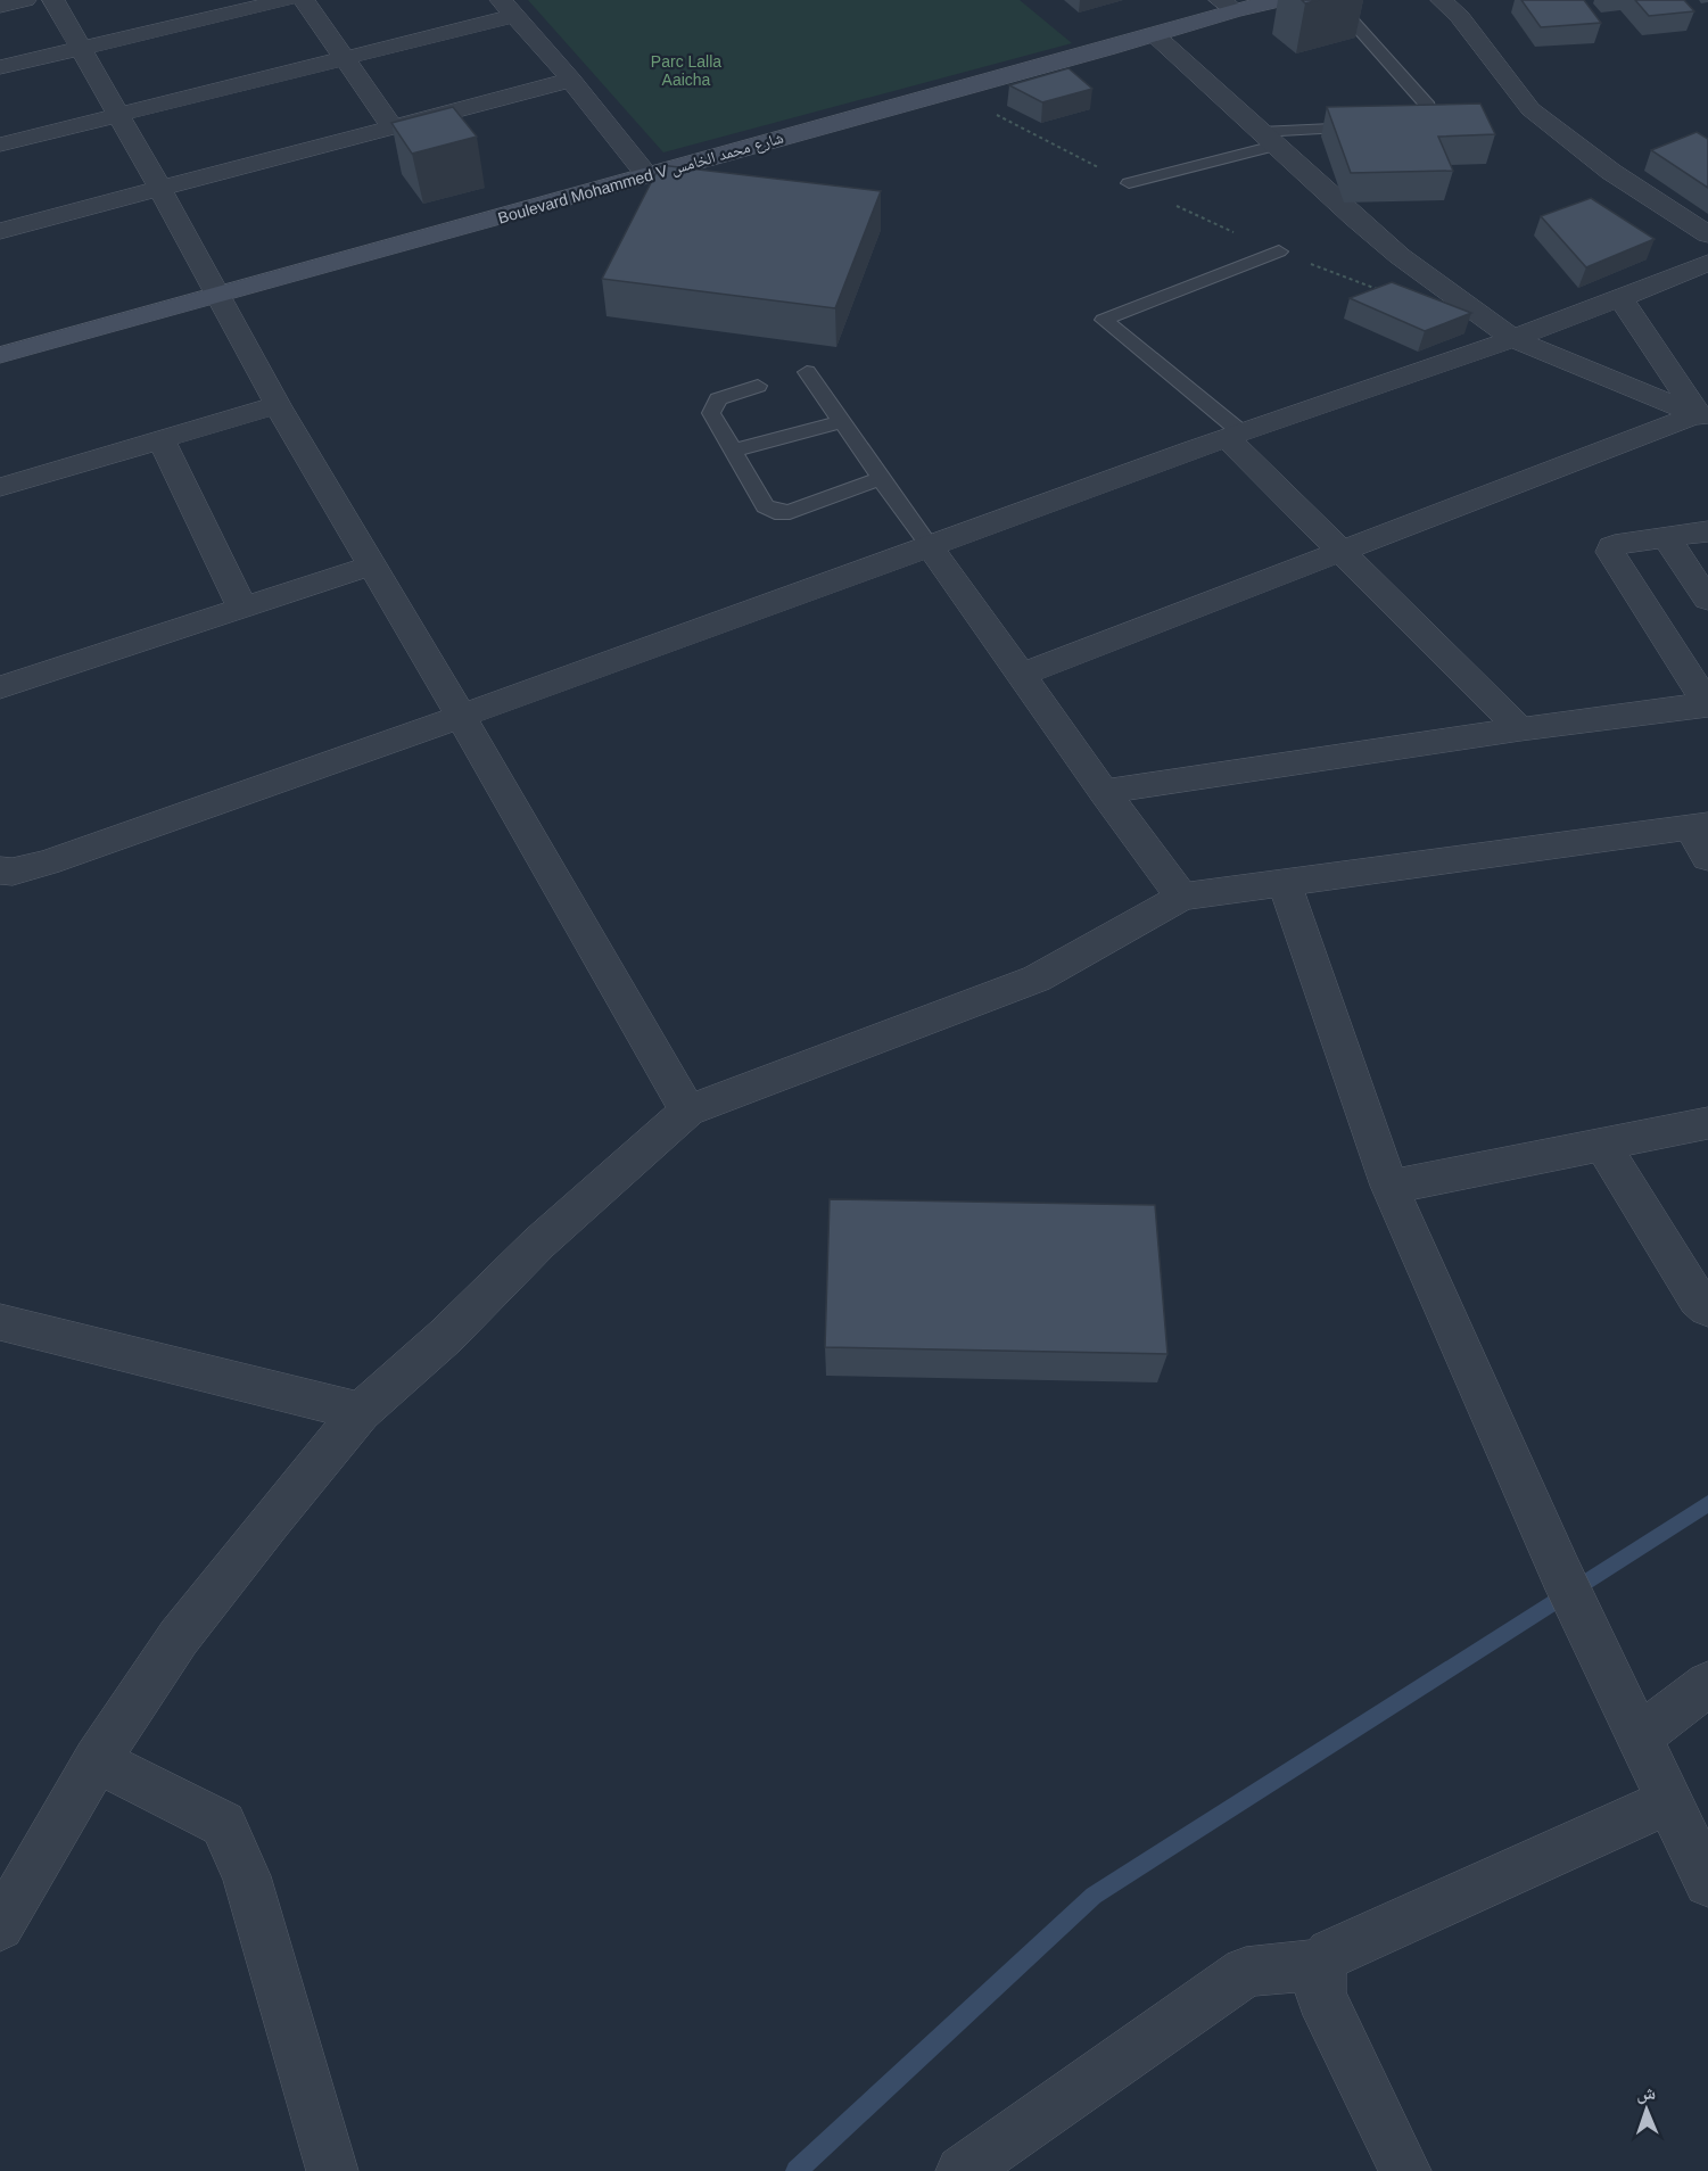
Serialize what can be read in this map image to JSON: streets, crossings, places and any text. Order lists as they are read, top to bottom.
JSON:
{
  "streets": {
    "main road": ["Boulevard Mohammed V شارع محمد الخامس"]
  },
  "parks": ["Parc Lalla Aaicha"],
  "north": "top"
}
